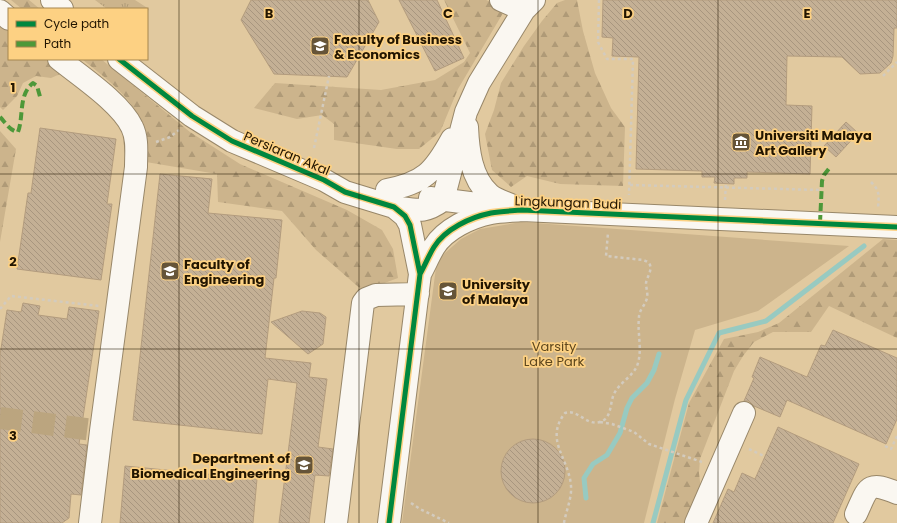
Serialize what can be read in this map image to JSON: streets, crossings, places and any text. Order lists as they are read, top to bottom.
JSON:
{
  "streets": {
    "street": ["Persiaran Akal", "Lingkungan Budi"]
  },
  "crossings": [
    ["Persiaran Akal", "Lingkungan Budi"]
  ],
  "parks": ["Varsity Lake Park"],
  "places": {
    "school or university": [
      "Faculty of Business & Economics",
      "Faculty of Engineering",
      "University of Malaya",
      "Department of Biomedical Engineering"
    ],
    "museum": ["Universiti Malaya Art Gallery"]
  },
  "legend": ["Cycle path", "Path"],
  "grid": {
    "columns": [
      "B",
      "C",
      "D",
      "E"
    ],
    "rows": ["1", "2", "3"]
  }
}
